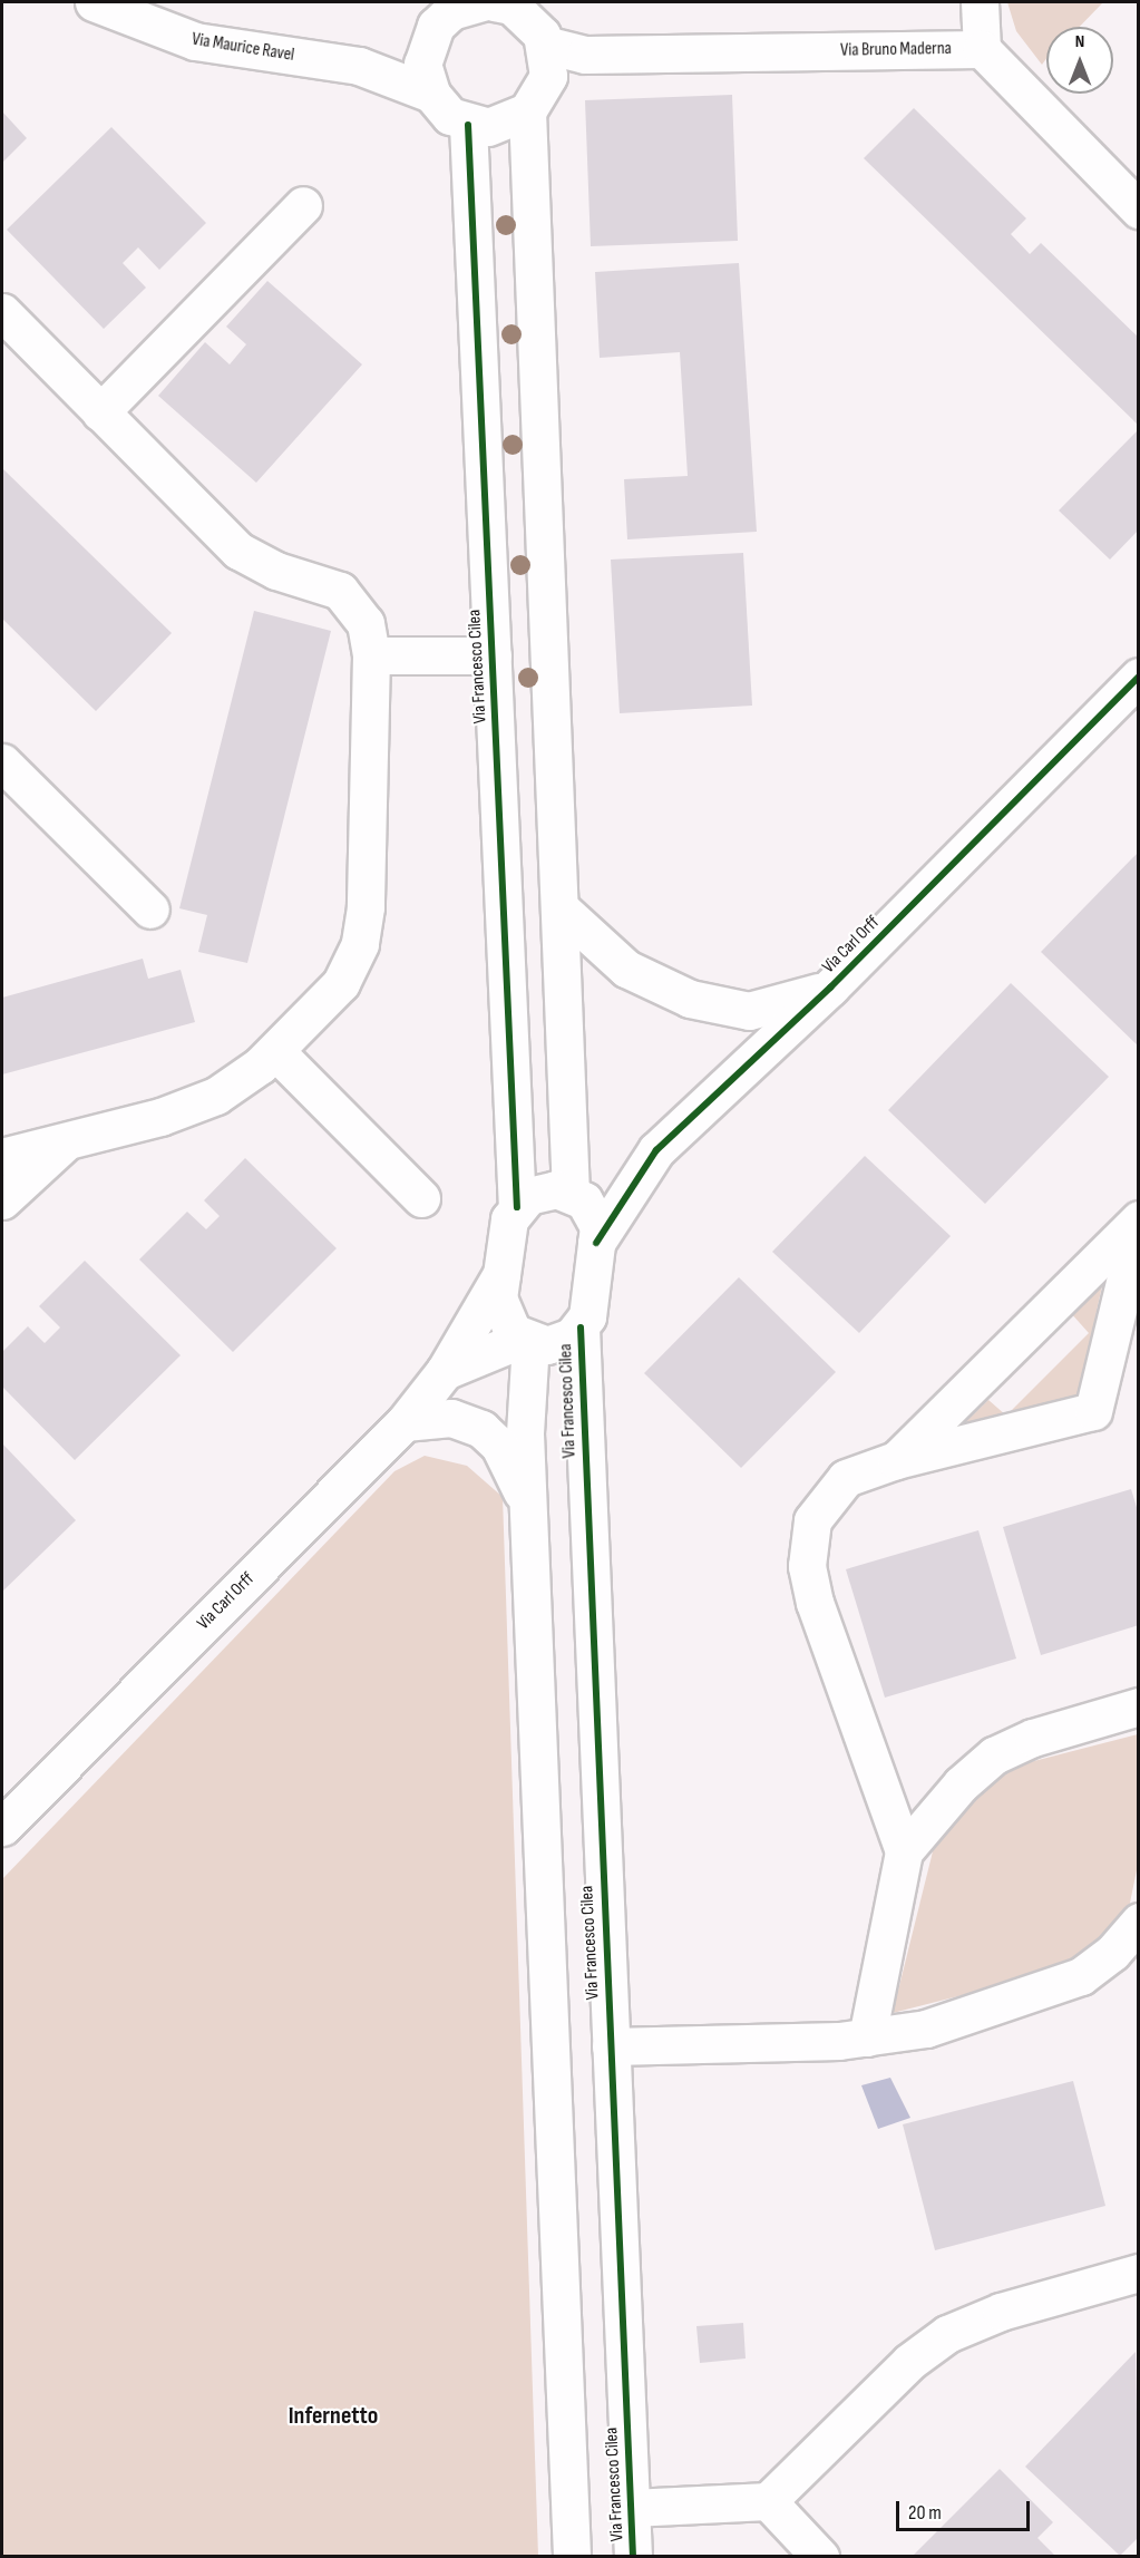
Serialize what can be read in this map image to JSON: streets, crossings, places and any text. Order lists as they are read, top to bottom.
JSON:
{
  "streets": {
    "street": [
      "Via Maurice Ravel",
      "Via Bruno Maderna",
      "Via Francesco Cilea",
      "Via Carl Orff"
    ]
  },
  "crossings": [
    ["Via Maurice Ravel", "Via Bruno Maderna"],
    ["Via Maurice Ravel", "Via Francesco Cilea"],
    ["Via Bruno Maderna", "Via Francesco Cilea"],
    ["Via Francesco Cilea", "Via Carl Orff"]
  ],
  "districts": ["Infernetto"],
  "scale_bar": "20 m",
  "north": "top"
}
